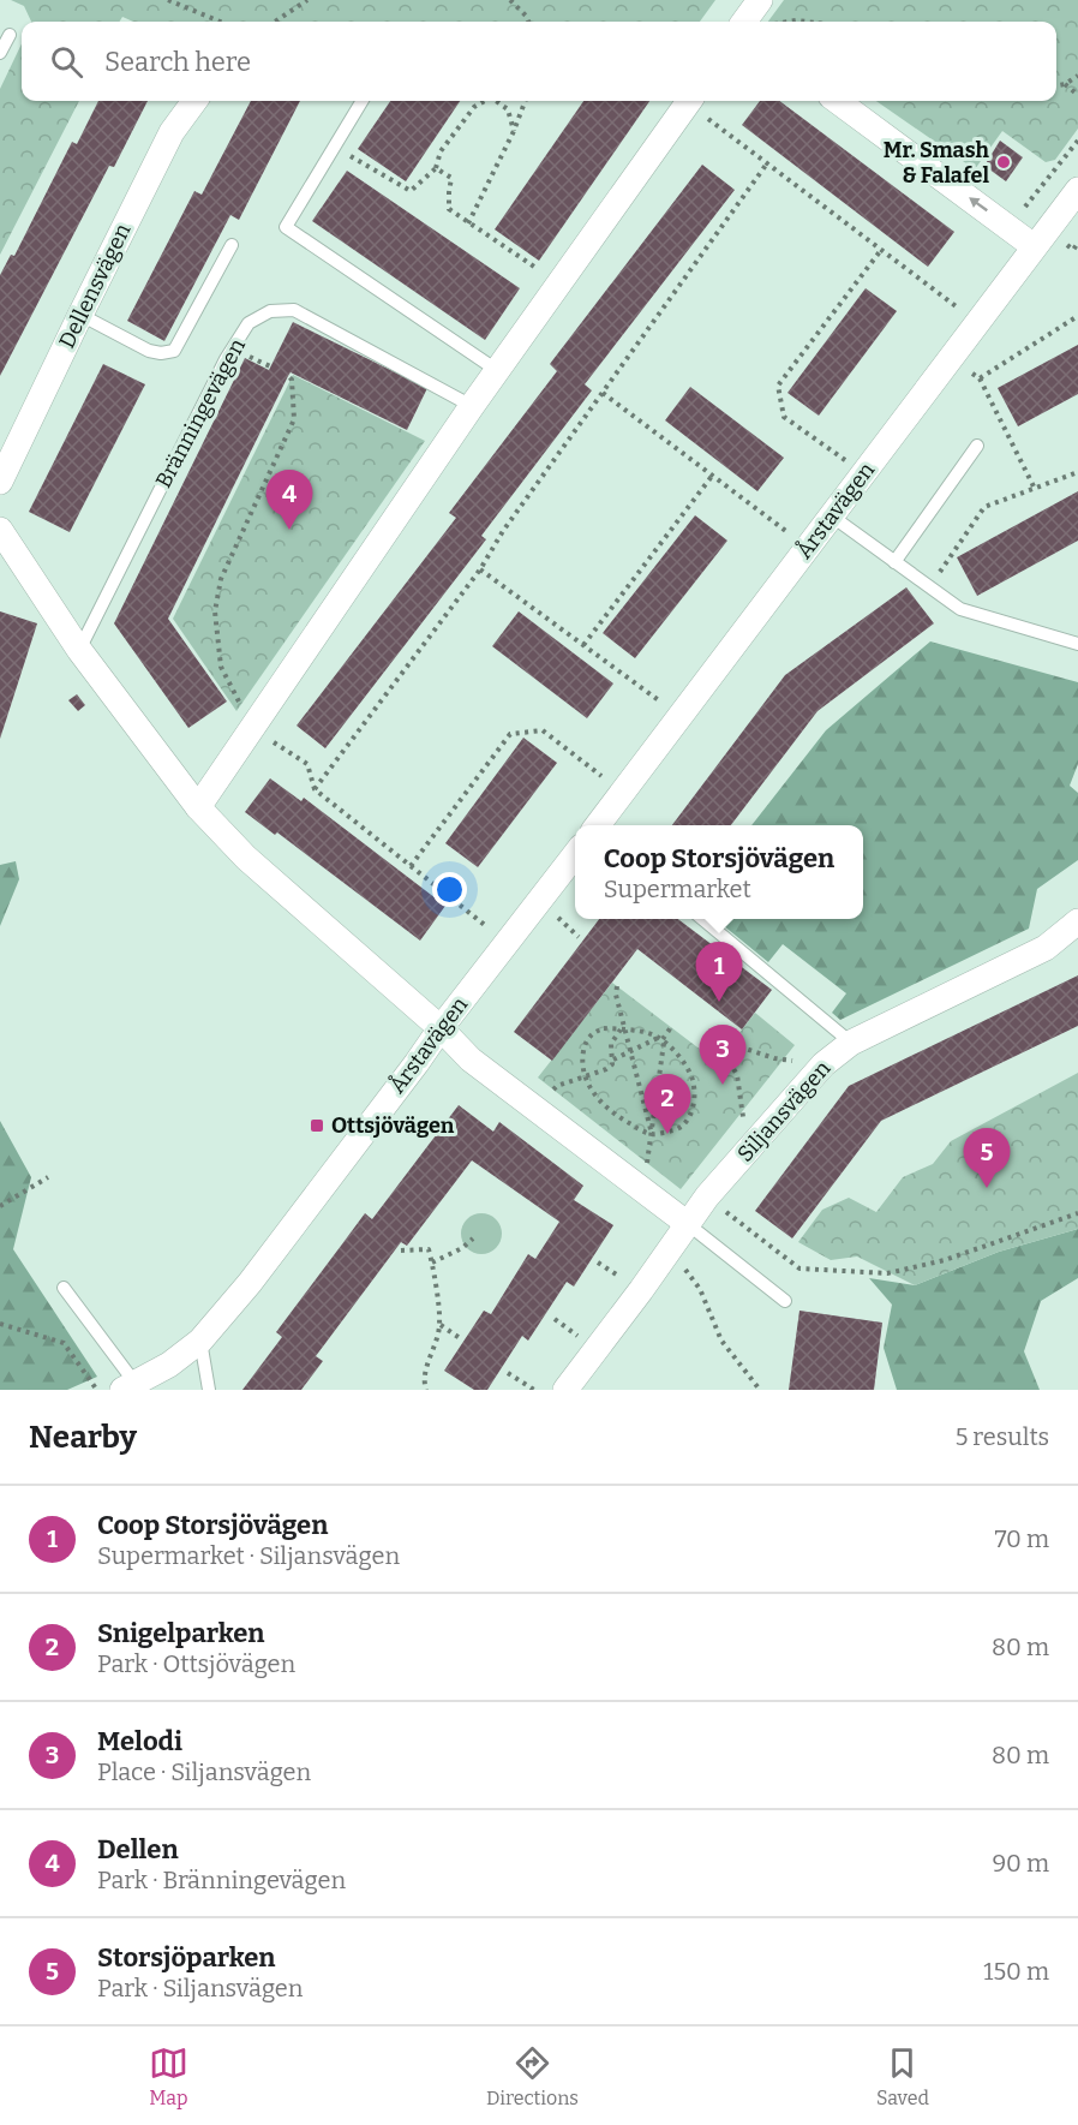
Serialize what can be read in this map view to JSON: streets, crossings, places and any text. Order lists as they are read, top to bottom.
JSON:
{
  "streets": {
    "street": ["Dellensvägen", "Årstavägen", "Siljansvägen"],
    "lane": ["Bränningevägen"]
  },
  "places": {
    "other": ["Mr. Smash & Falafel"],
    "transit": ["Ottsjövägen"]
  },
  "page": {
    "search": "Search here",
    "pins": [
      "4",
      "1",
      "3",
      "2",
      "5"
    ],
    "popup": ["Coop Storsjövägen", "Supermarket"],
    "heading": ["Nearby", "5 results"],
    "list": [
      {
        "mark": "1",
        "name": "Coop Storsjövägen",
        "note": "Supermarket · Siljansvägen",
        "value": "70 m"
      },
      {
        "mark": "2",
        "name": "Snigelparken",
        "note": "Park · Ottsjövägen",
        "value": "80 m"
      },
      {
        "mark": "3",
        "name": "Melodi",
        "note": "Place · Siljansvägen",
        "value": "80 m"
      },
      {
        "mark": "4",
        "name": "Dellen",
        "note": "Park · Bränningevägen",
        "value": "90 m"
      },
      {
        "mark": "5",
        "name": "Storsjöparken",
        "note": "Park · Siljansvägen",
        "value": "150 m"
      }
    ],
    "nav": ["Map", "Directions", "Saved"]
  }
}
